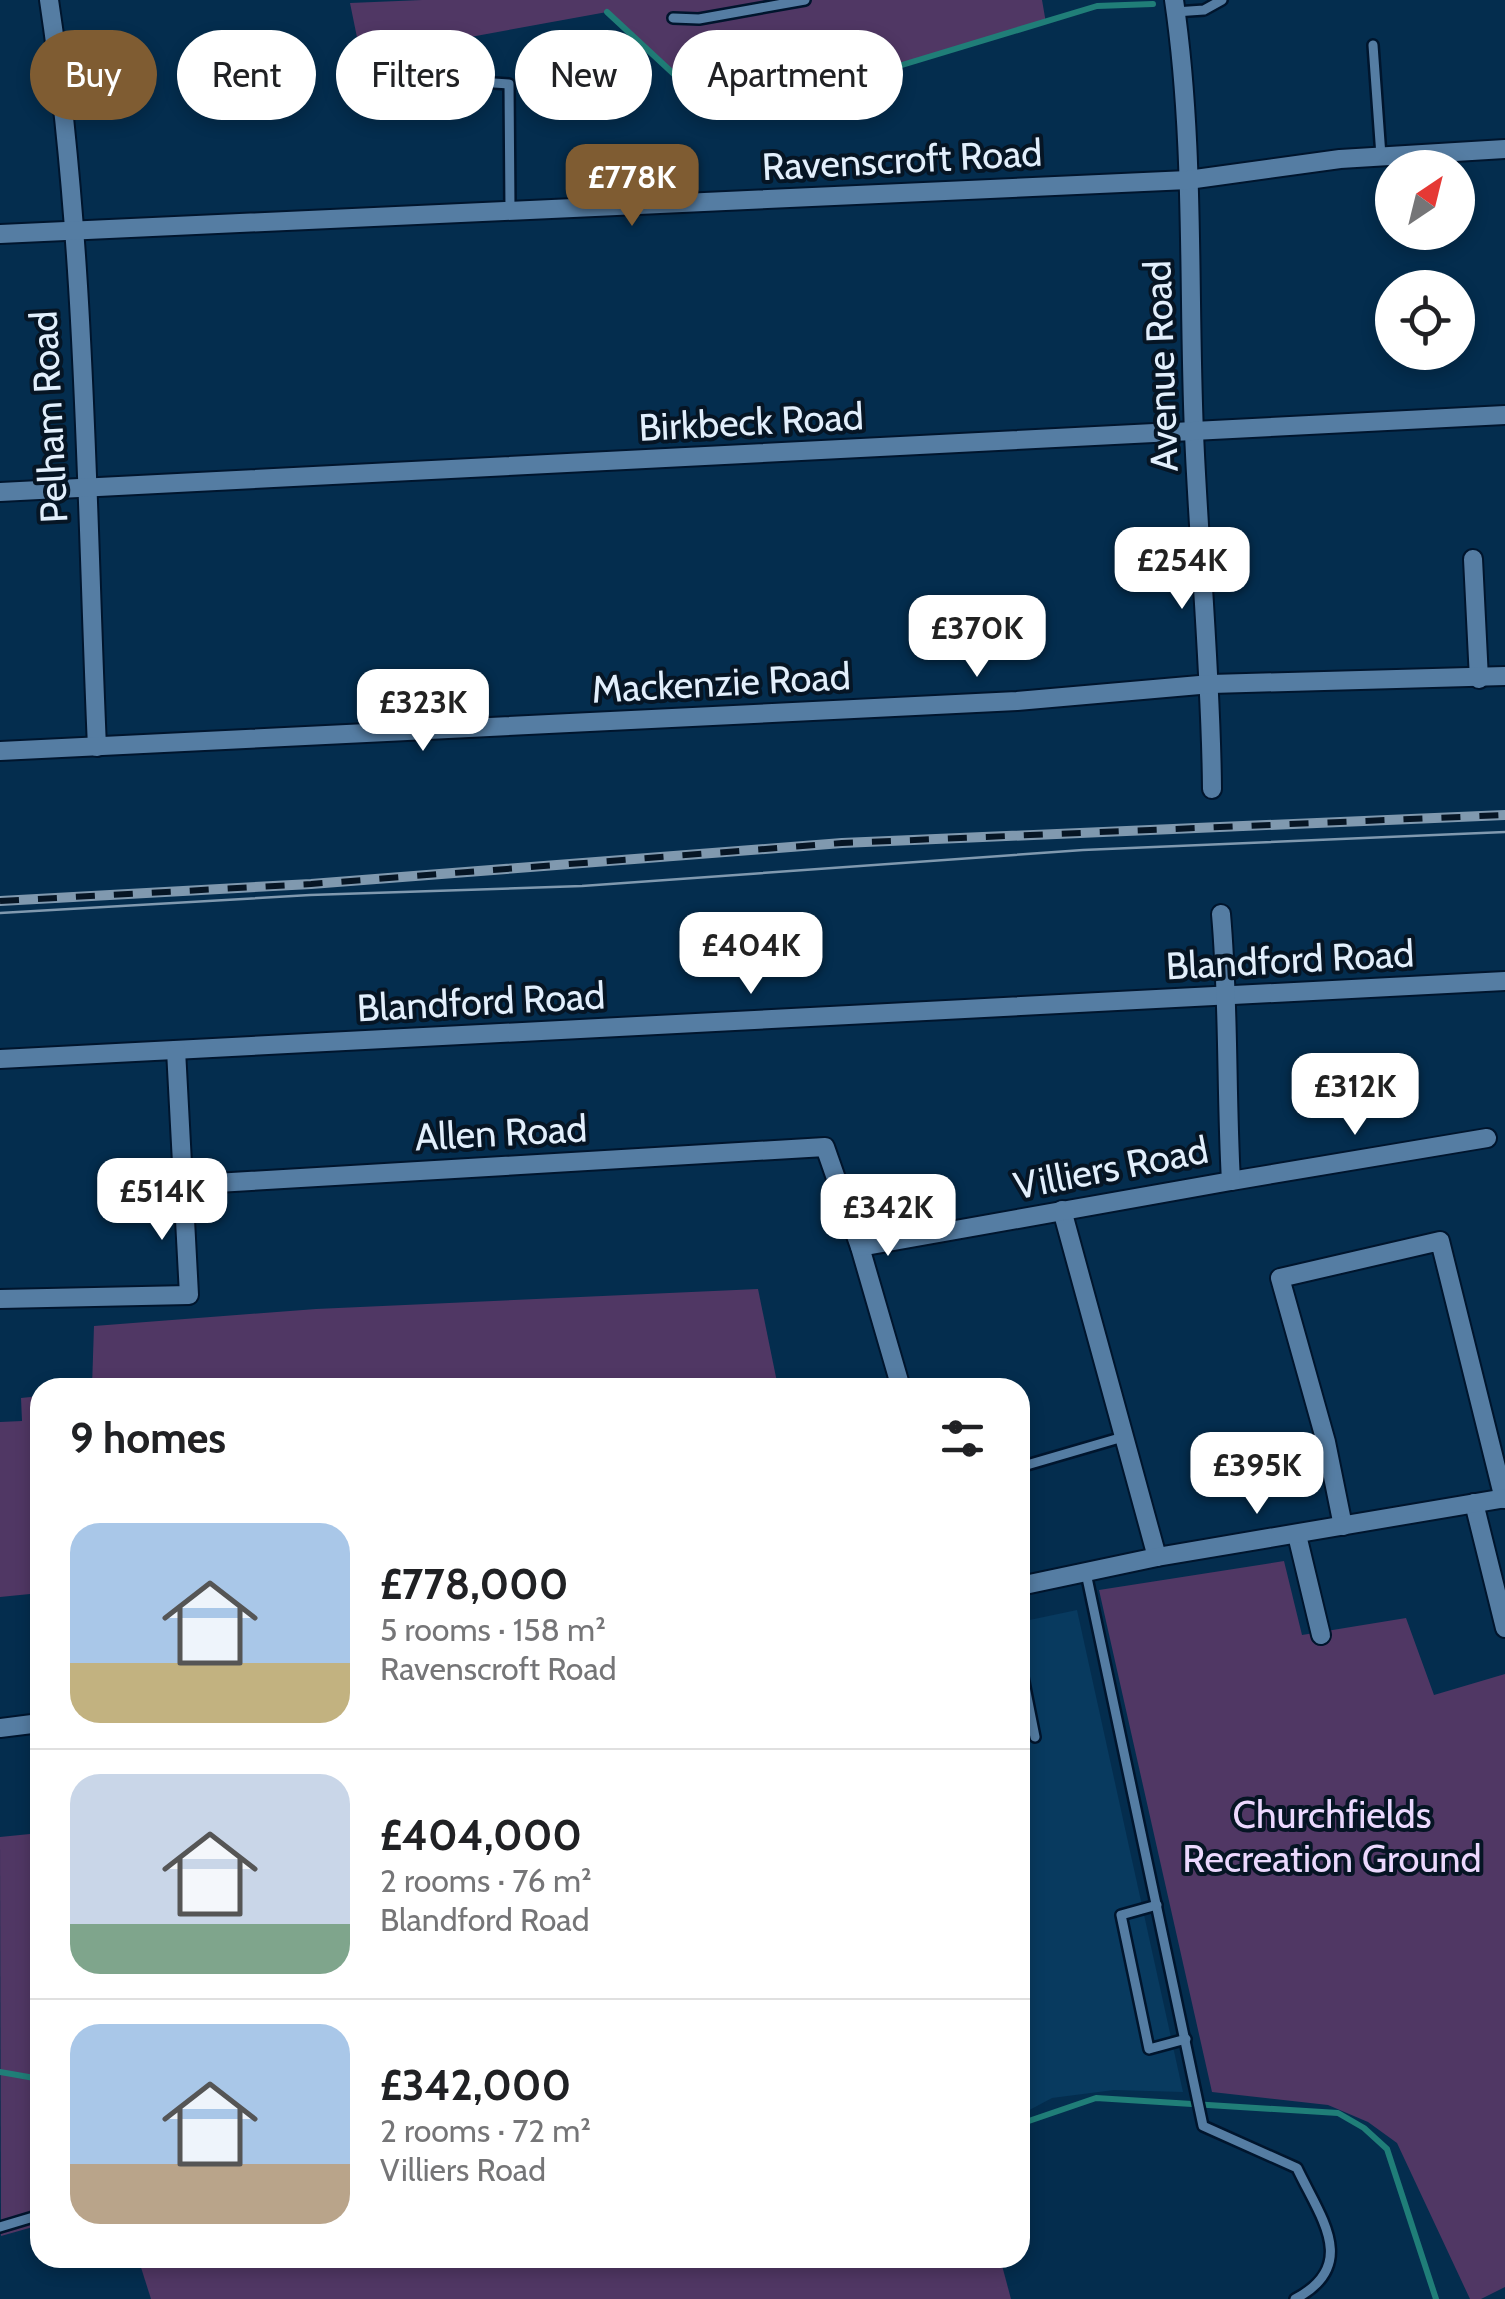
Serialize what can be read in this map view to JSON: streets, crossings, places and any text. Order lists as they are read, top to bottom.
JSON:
{
  "streets": {
    "street": [
      "Ravenscroft Road",
      "Avenue Road",
      "Pelham Road",
      "Birkbeck Road",
      "Mackenzie Road",
      "Blandford Road",
      "Allen Road",
      "Villiers Road"
    ]
  },
  "crossings": [
    ["Ravenscroft Road", "Avenue Road"],
    ["Ravenscroft Road", "Pelham Road"],
    ["Avenue Road", "Birkbeck Road"],
    ["Avenue Road", "Mackenzie Road"],
    ["Pelham Road", "Birkbeck Road"],
    ["Pelham Road", "Mackenzie Road"],
    ["Blandford Road", "Villiers Road"],
    ["Allen Road", "Villiers Road"]
  ],
  "parks": ["Churchfields Recreation Ground"],
  "north": "top right",
  "page": {
    "chip": [
      "Buy",
      "Rent",
      "Filters",
      "New",
      "Apartment"
    ],
    "price": [
      "£778K",
      "£254K",
      "£370K",
      "£323K",
      "£404K",
      "£312K",
      "£514K",
      "£342K",
      "£395K"
    ],
    "heading": "9 homes",
    "list": [
      {
        "name": "£778,000",
        "note": "5 rooms · 158 m² · Ravenscroft Road"
      },
      {
        "name": "£404,000",
        "note": "2 rooms · 76 m² · Blandford Road"
      },
      {
        "name": "£342,000",
        "note": "2 rooms · 72 m² · Villiers Road"
      }
    ]
  }
}
